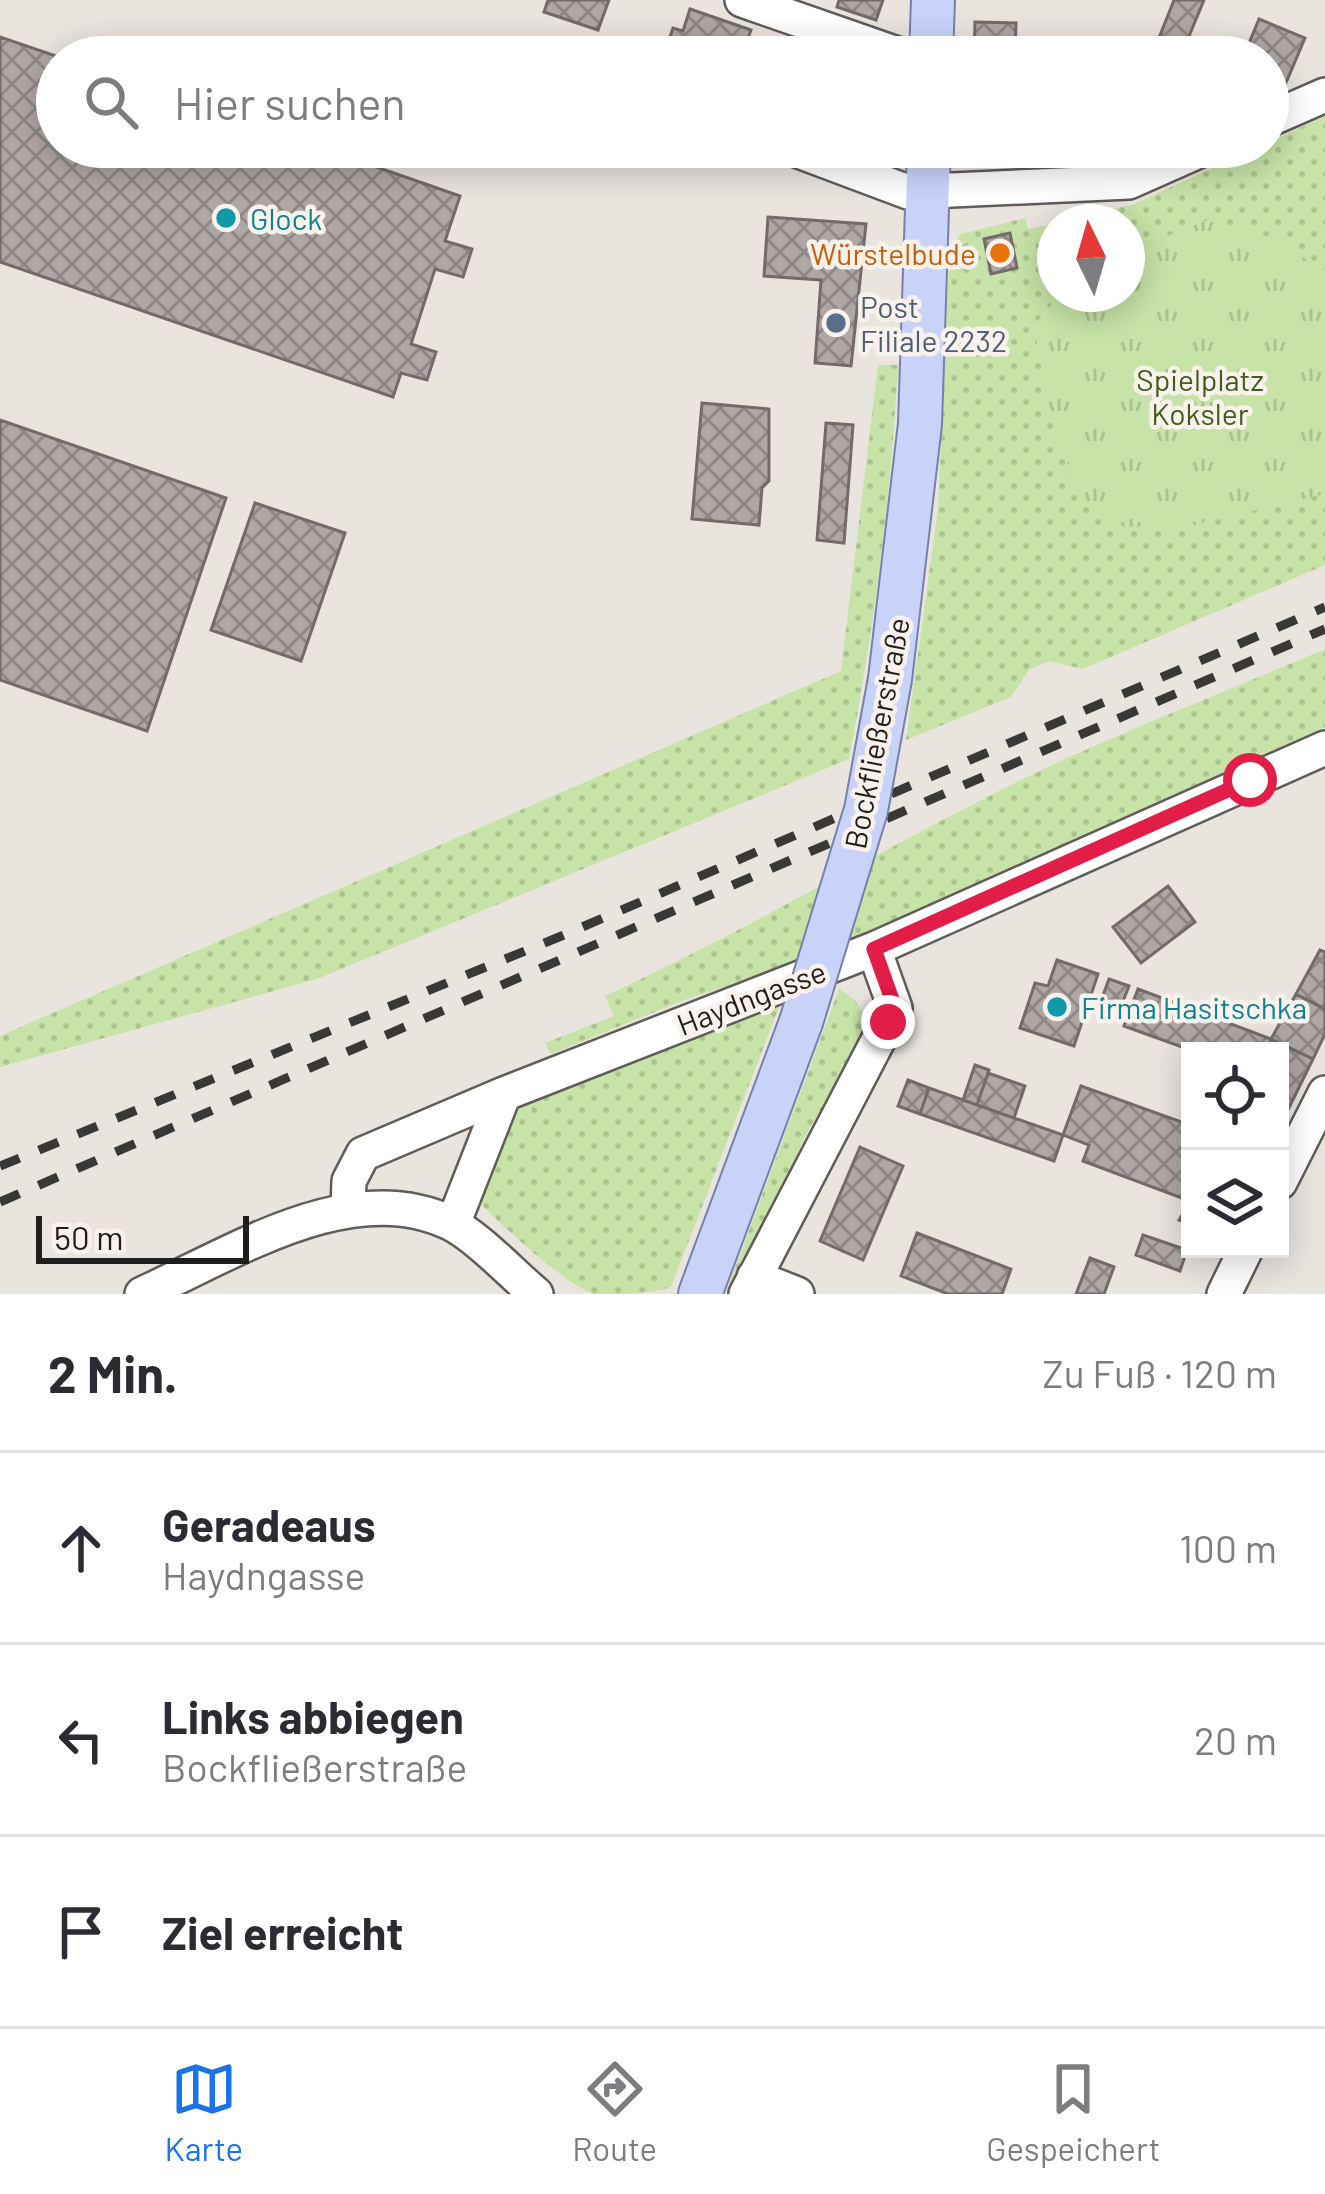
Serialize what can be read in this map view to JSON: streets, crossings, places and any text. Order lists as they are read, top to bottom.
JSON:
{
  "streets": {
    "main road": ["Bockfließerstraße"],
    "street": ["Haydngasse"]
  },
  "parks": ["Spielplatz Koksler"],
  "places": [
    "Glock",
    "Würstelbude",
    "Post Filiale 2232",
    "Firma Hasitschka"
  ],
  "scale_bar": "50 m",
  "north": "top",
  "page": {
    "search": "Hier suchen",
    "scale": "50 m",
    "heading": ["2 Min.", "Zu Fuß · 120 m"],
    "list": [
      ["Geradeaus", "Haydngasse", "100 m"],
      ["Links abbiegen", "Bockfließerstraße", "20 m"],
      "Ziel erreicht"
    ],
    "nav": ["Karte", "Route", "Gespeichert"]
  }
}
